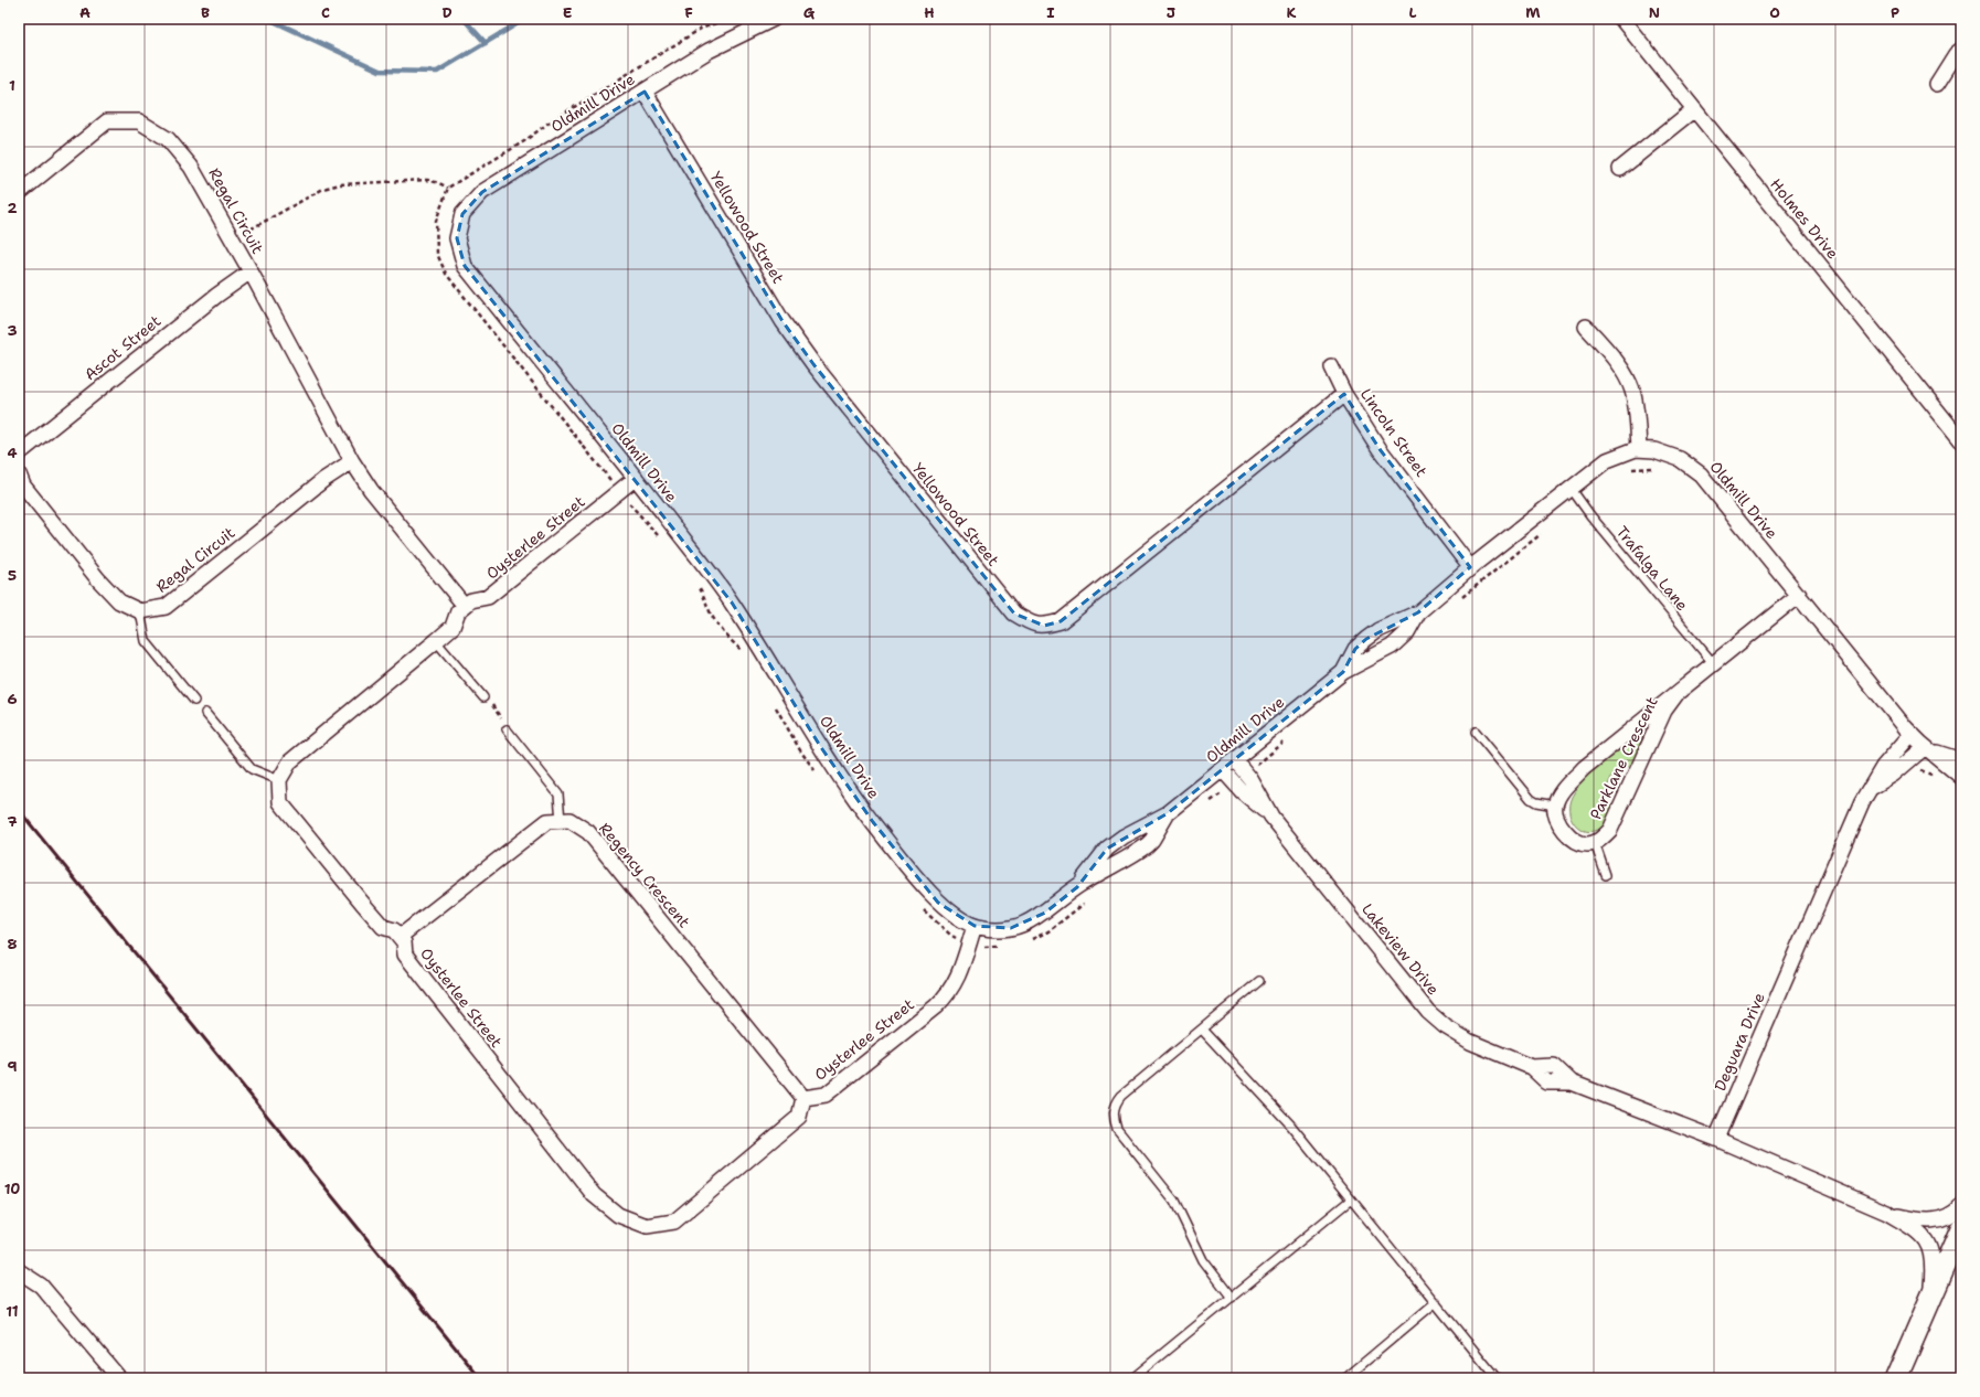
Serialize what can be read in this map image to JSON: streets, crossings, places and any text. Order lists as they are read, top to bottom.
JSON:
{
  "streets": {
    "street": [
      "Oldmill Drive",
      "Regal Circuit",
      "Holmes Drive",
      "Yellowood Street",
      "Ascot Street",
      "Lincoln Street",
      "Oysterlee Street",
      "Parklane Crescent",
      "Regency Crescent",
      "Lakeview Drive",
      "Deguara Drive"
    ],
    "lane": ["Trafalga Lane"]
  },
  "crossings": [
    ["Oldmill Drive", "Yellowood Street"],
    ["Oldmill Drive", "Lincoln Street"],
    ["Oldmill Drive", "Oysterlee Street"],
    ["Oldmill Drive", "Trafalga Lane"],
    ["Oldmill Drive", "Parklane Crescent"],
    ["Oldmill Drive", "Lakeview Drive"],
    ["Oldmill Drive", "Deguara Drive"],
    ["Regal Circuit", "Ascot Street"],
    ["Regal Circuit", "Oysterlee Street"],
    ["Yellowood Street", "Lincoln Street"],
    ["Oysterlee Street", "Regency Crescent"],
    ["Trafalga Lane", "Parklane Crescent"],
    ["Lakeview Drive", "Deguara Drive"]
  ],
  "grid": {
    "columns": [
      "A",
      "B",
      "C",
      "D",
      "E",
      "F",
      "G",
      "H",
      "I",
      "J",
      "K",
      "L",
      "M",
      "N",
      "O",
      "P"
    ],
    "rows": [
      "1",
      "2",
      "3",
      "4",
      "5",
      "6",
      "7",
      "8",
      "9",
      "10",
      "11"
    ]
  }
}
